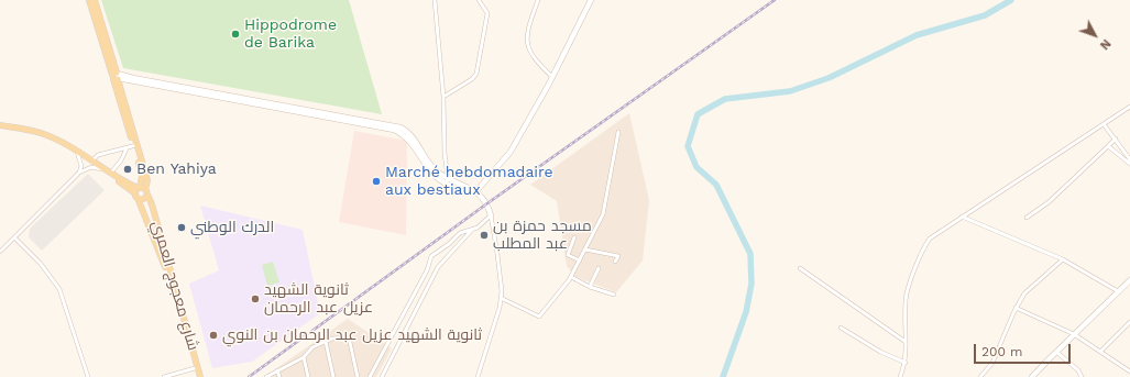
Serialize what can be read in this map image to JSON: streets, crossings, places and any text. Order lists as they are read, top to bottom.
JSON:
{
  "streets": {
    "main road": ["شارع معجوج العمري"]
  },
  "places": [
    "Hippodrome de Barika",
    "Ben Yahiya",
    "Marché hebdomadaire aux bestiaux",
    "الدرك الوطني",
    "مسجد حمزة بن عبد المطلب",
    "ثانوية الشهيد عزيل عبد الرحمان",
    "ثانوية الشهيد عزيل عبد الرحمان بن النوي"
  ],
  "scale_bar": "200 m",
  "north": "bottom right"
}
